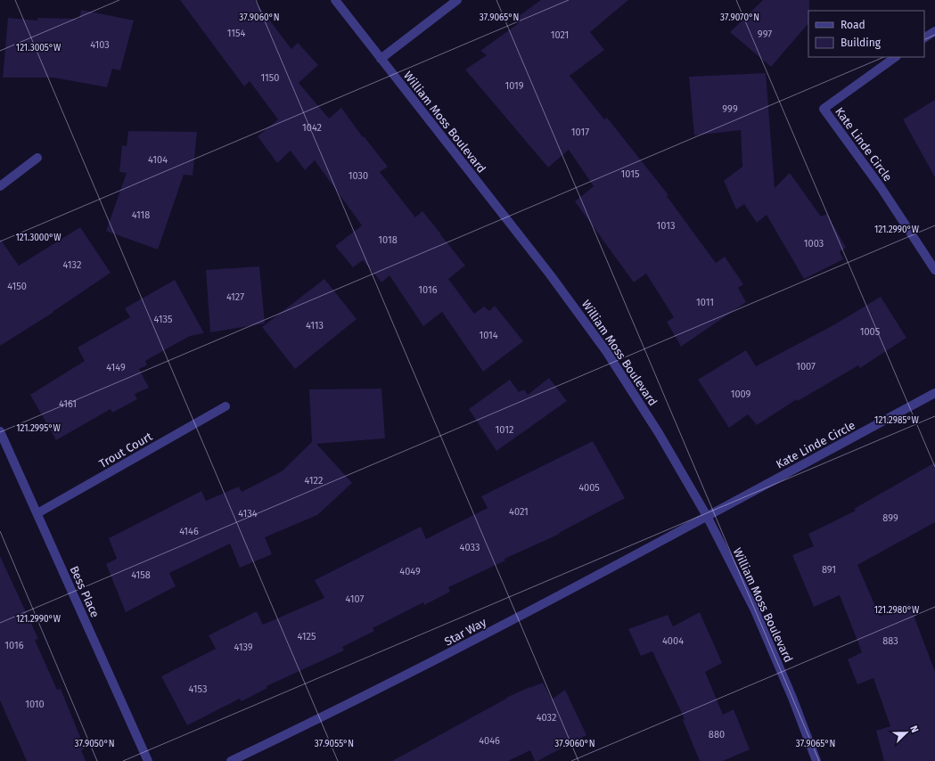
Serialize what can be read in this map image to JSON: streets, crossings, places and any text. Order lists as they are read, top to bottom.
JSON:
{
  "streets": {
    "street": [
      "William Moss Boulevard",
      "Kate Linde Circle",
      "Trout Court",
      "Bess Place",
      "Star Way"
    ]
  },
  "crossings": [
    ["William Moss Boulevard", "Kate Linde Circle"],
    ["William Moss Boulevard", "Star Way"],
    ["Kate Linde Circle", "Star Way"],
    ["Trout Court", "Bess Place"]
  ],
  "house_numbers": [
    "1154",
    "997",
    "1021",
    "4103",
    "1150",
    "1019",
    "999",
    "1042",
    "1017",
    "4104",
    "1015",
    "1030",
    "4118",
    "1013",
    "1018",
    "1003",
    "4132",
    "4150",
    "1016",
    "4127",
    "1011",
    "4135",
    "4113",
    "1005",
    "1014",
    "1007",
    "4149",
    "1009",
    "4161",
    "1012",
    "4122",
    "4005",
    "4021",
    "4134",
    "899",
    "4146",
    "4033",
    "891",
    "4049",
    "4158",
    "4107",
    "4125",
    "4004",
    "883",
    "1016",
    "4139",
    "4153",
    "1010",
    "4032",
    "880",
    "4046"
  ],
  "legend": ["Road", "Building"],
  "north": "top right",
  "coordinates": [
    "37.9060°N",
    "37.9065°N",
    "37.9070°N",
    "121.3005°W",
    "121.2990°W",
    "121.3000°W",
    "121.2985°W",
    "121.2995°W",
    "121.2980°W",
    "37.9050°N",
    "37.9055°N"
  ]
}
